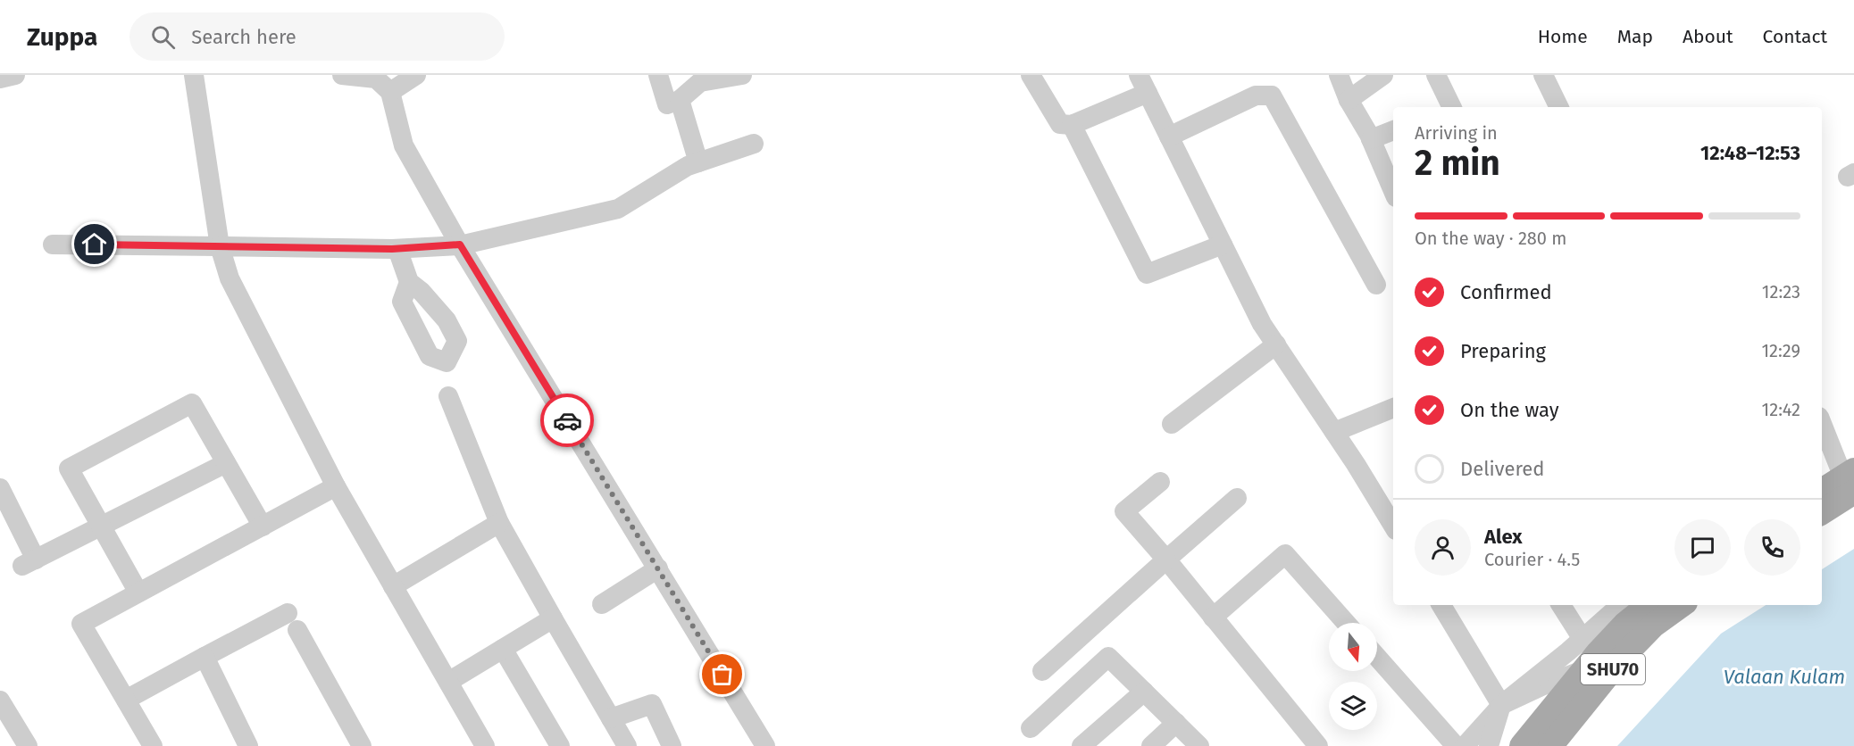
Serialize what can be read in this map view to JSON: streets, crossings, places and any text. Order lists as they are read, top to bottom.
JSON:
{
  "streets": {
    "main road": ["SHU70"]
  },
  "water": ["Valaan Kulam"],
  "north": "bottom",
  "page": {
    "header": "Zuppa",
    "search": "Search here",
    "nav": [
      "Home",
      "Map",
      "About",
      "Contact"
    ],
    "heading": ["2 min", "Arriving in", "12:48–12:53"],
    "panel": ["Alex", "Courier · 4.5"],
    "bar": "On the way · 280 m",
    "list": [
      ["Confirmed", "12:23"],
      ["Preparing", "12:29"],
      ["On the way", "12:42"],
      "Delivered"
    ]
  }
}
